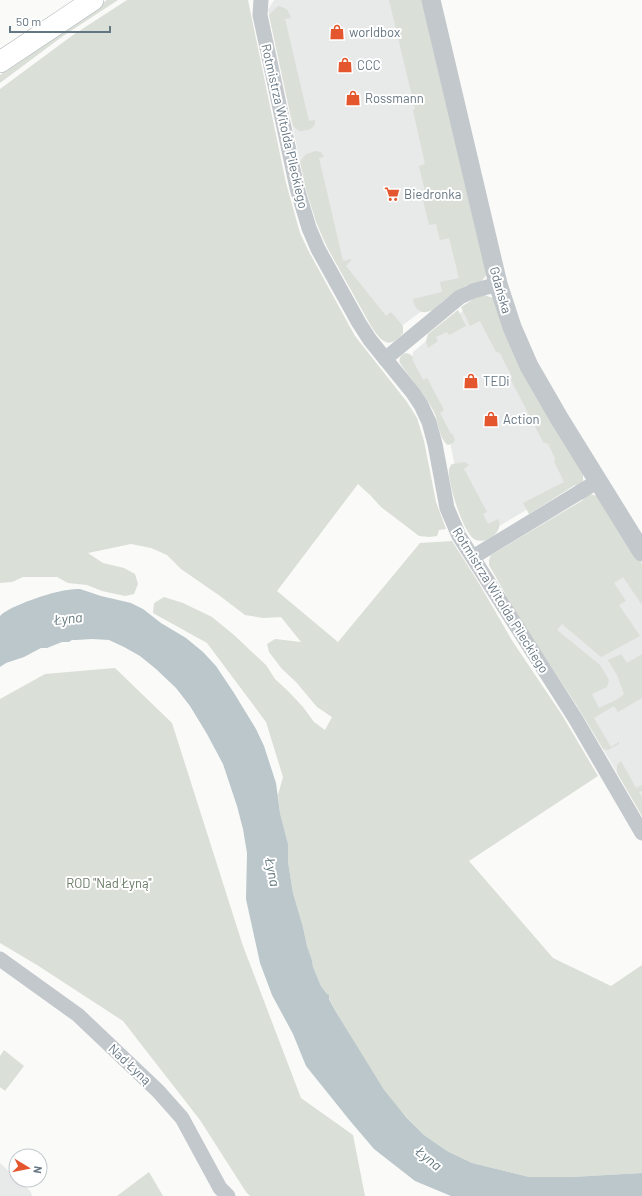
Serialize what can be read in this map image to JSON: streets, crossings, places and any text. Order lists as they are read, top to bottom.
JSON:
{
  "streets": {
    "street": ["Rotmistrza Witolda Pileckiego", "Gdańska", "Nad Łyną"]
  },
  "water": ["Łyna"],
  "parks": ["ROD \"Nad Łyną\""],
  "places": {
    "shop": [
      "worldbox",
      "CCC",
      "Rossmann",
      "TEDi",
      "Action"
    ],
    "supermarket": ["Biedronka"]
  },
  "scale_bar": "50 m",
  "north": "right"
}
